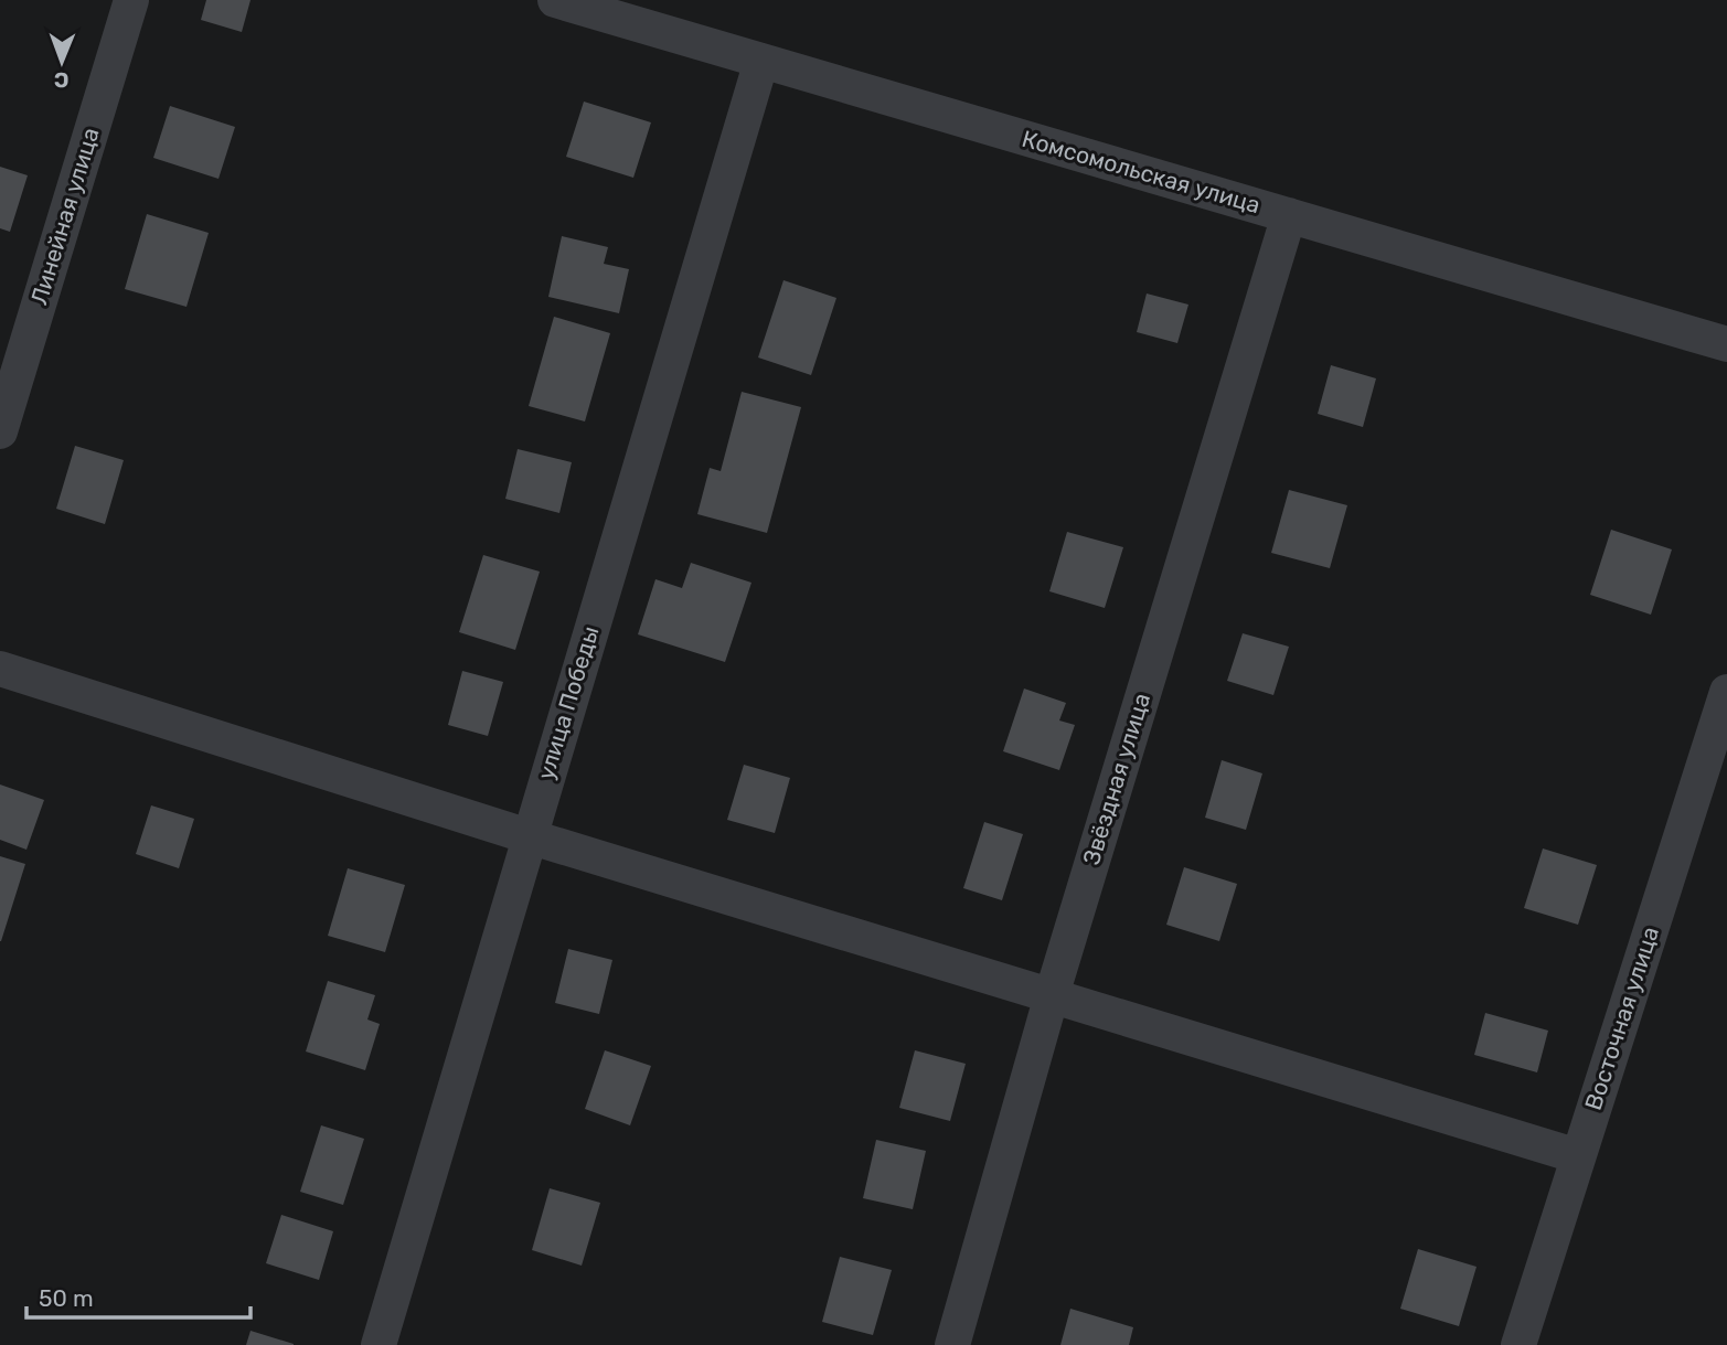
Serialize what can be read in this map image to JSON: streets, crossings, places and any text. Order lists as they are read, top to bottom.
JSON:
{
  "streets": {
    "street": [
      "Комсомольская улица",
      "Линейная улица",
      "улица Победы",
      "Звёздная улица",
      "Восточная улица"
    ]
  },
  "crossings": [
    ["Комсомольская улица", "улица Победы"],
    ["Комсомольская улица", "Звёздная улица"]
  ],
  "scale_bar": "50 m",
  "north": "bottom"
}
